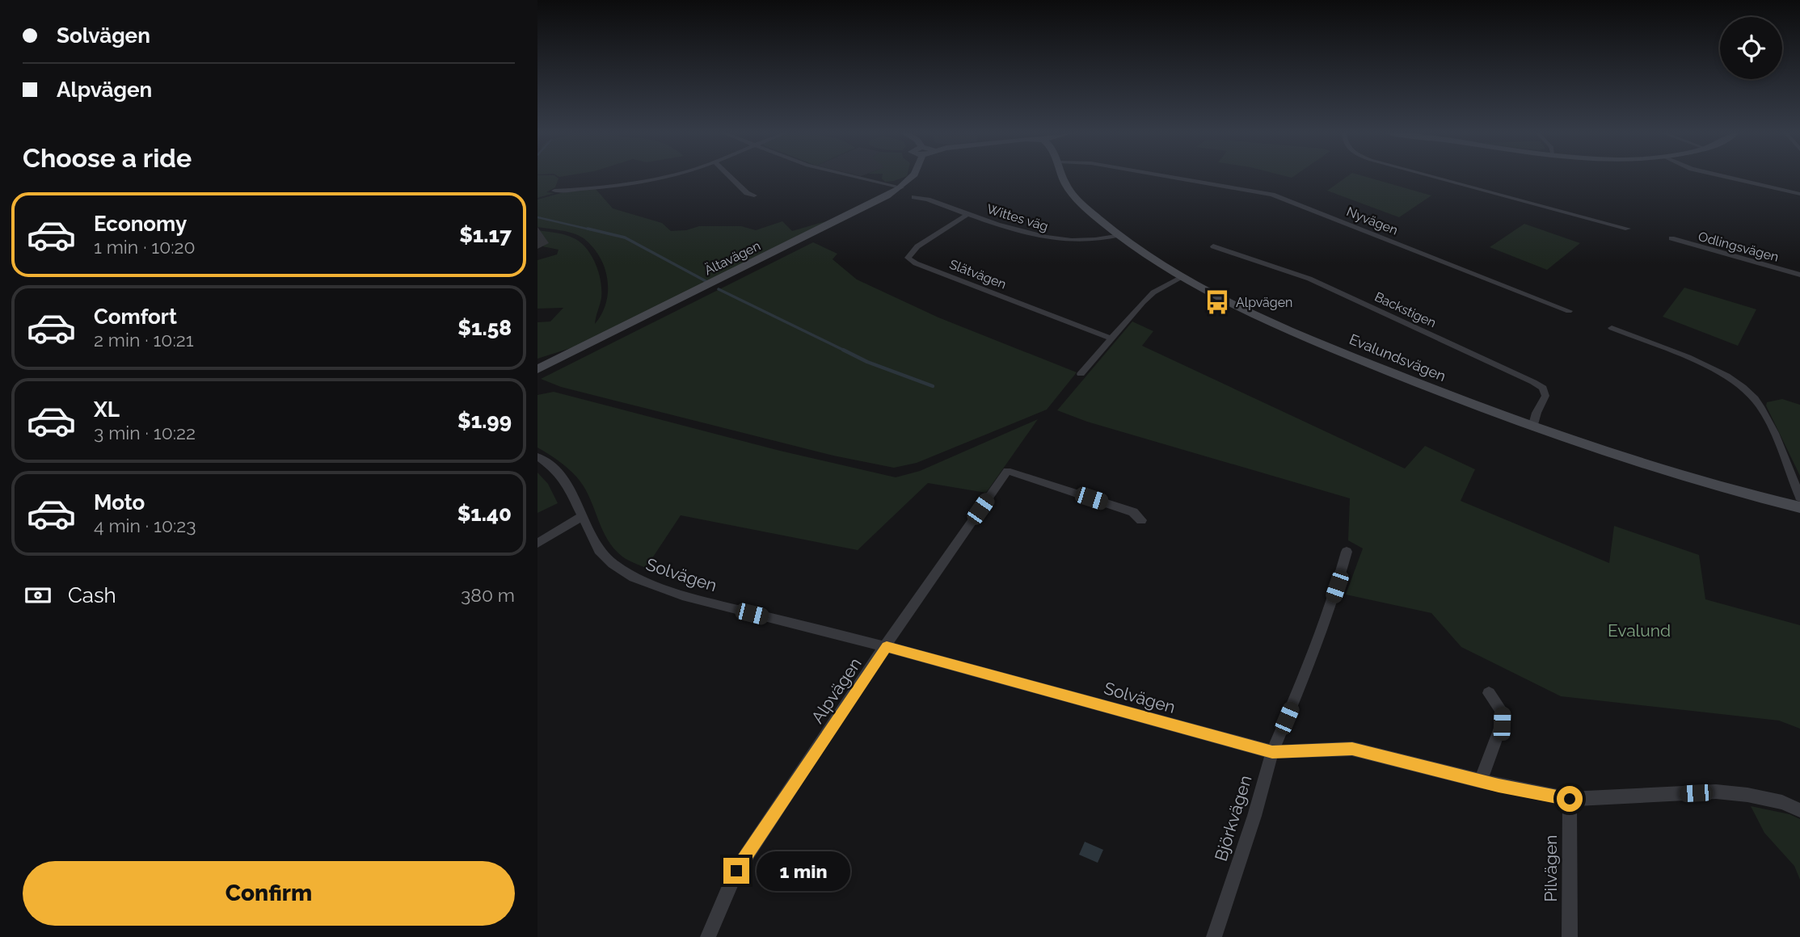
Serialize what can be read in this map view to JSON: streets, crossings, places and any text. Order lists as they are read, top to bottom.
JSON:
{
  "streets": {
    "street": [
      "Wittes väg",
      "Nyvägen",
      "Odlingsvägen",
      "Ältavägen",
      "Slätvägen",
      "Backstigen",
      "Evalundsvägen",
      "Solvägen",
      "Alpvägen",
      "Björkvägen",
      "Pilvägen"
    ]
  },
  "crossings": [
    ["Wittes väg", "Slätvägen"],
    ["Wittes väg", "Evalundsvägen"],
    ["Backstigen", "Evalundsvägen"],
    ["Solvägen", "Alpvägen"],
    ["Solvägen", "Björkvägen"],
    ["Solvägen", "Pilvägen"]
  ],
  "parks": ["Evalund"],
  "places": {
    "bus stop": ["Alpvägen"]
  },
  "page": {
    "banner": ["Solvägen", "Alpvägen"],
    "heading": "Choose a ride",
    "list": [
      {
        "name": "Economy",
        "note": "1 min · 10:20",
        "value": "$1.17"
      },
      {
        "name": "Comfort",
        "note": "2 min · 10:21",
        "value": "$1.58"
      },
      {
        "name": "XL",
        "note": "3 min · 10:22",
        "value": "$1.99"
      },
      {
        "name": "Moto",
        "note": "4 min · 10:23",
        "value": "$1.40"
      }
    ],
    "pay": ["Cash", "380 m"],
    "buttons": "Confirm",
    "bubble": "1 min"
  }
}
